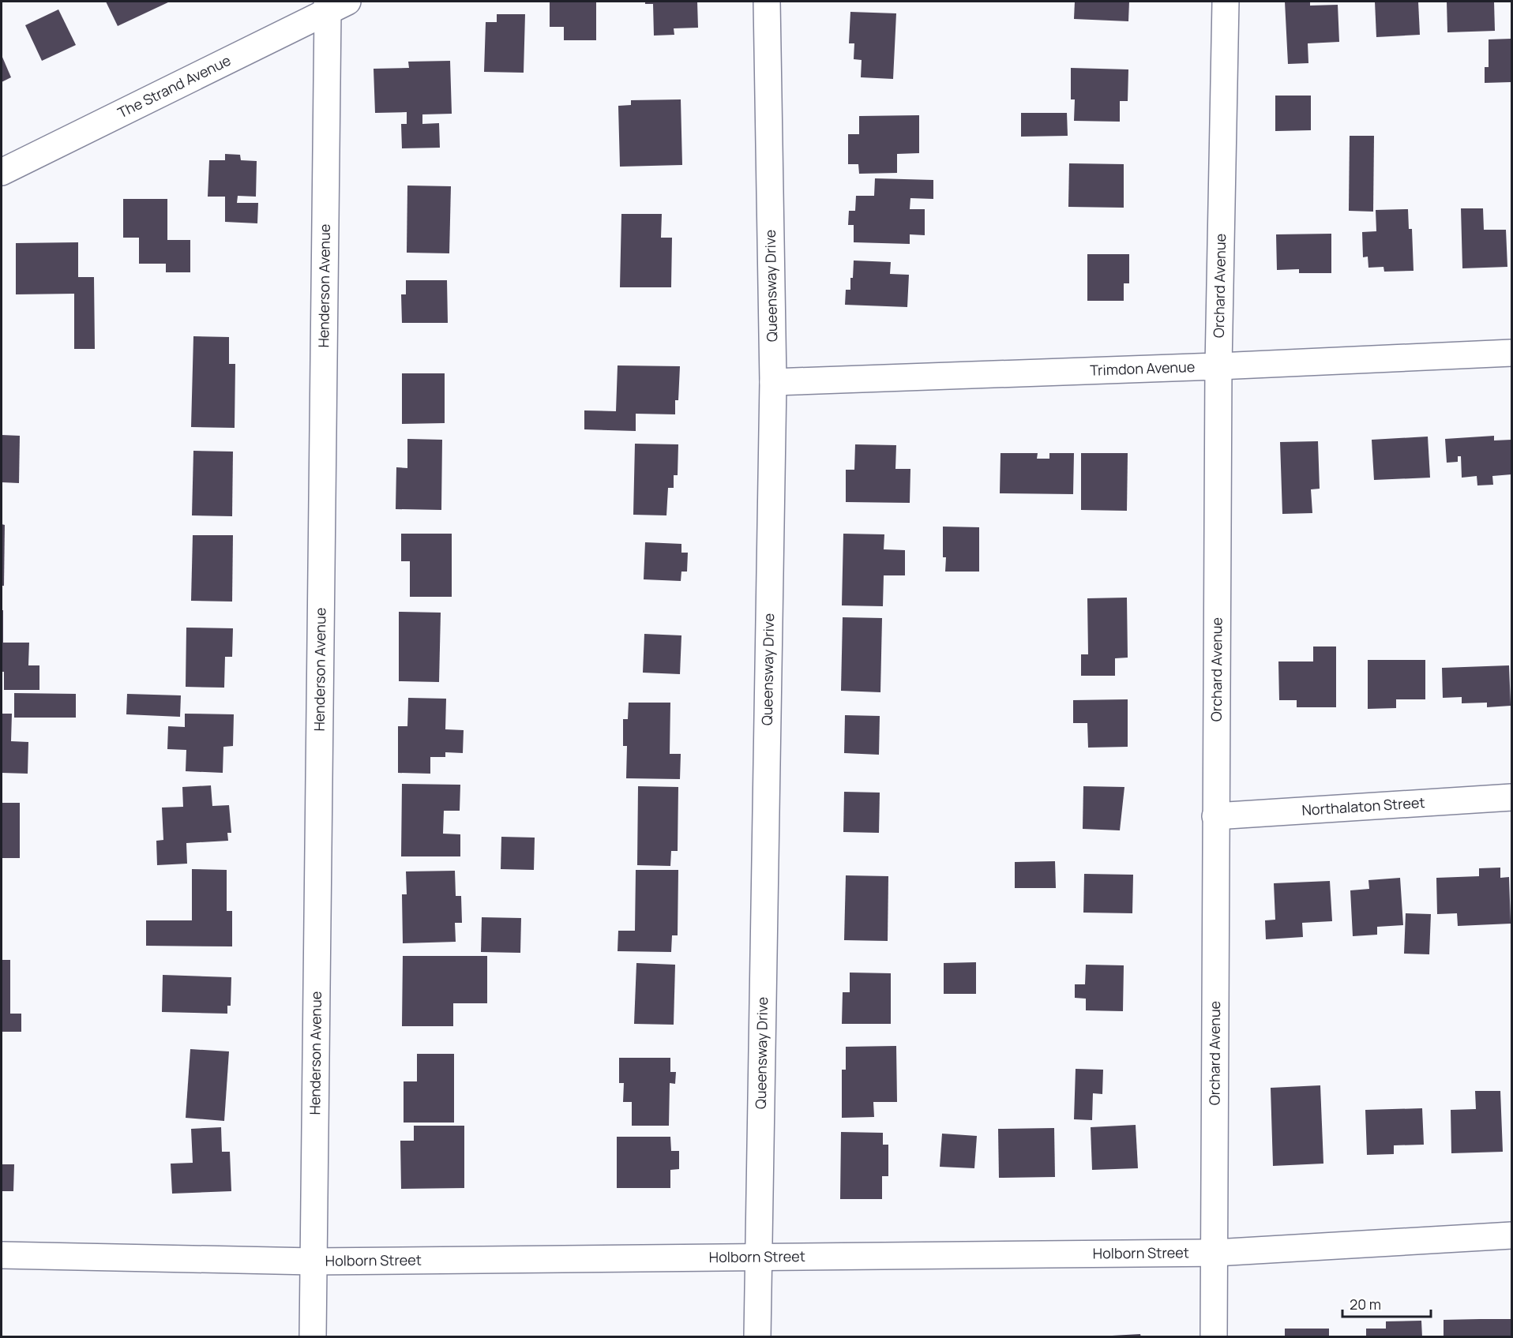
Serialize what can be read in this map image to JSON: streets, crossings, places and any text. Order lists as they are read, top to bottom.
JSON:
{
  "streets": {
    "street": [
      "The Strand Avenue",
      "Henderson Avenue",
      "Orchard Avenue",
      "Queensway Drive",
      "Trimdon Avenue",
      "Northalaton Street",
      "Holborn Street"
    ]
  },
  "crossings": [
    ["The Strand Avenue", "Henderson Avenue"],
    ["Henderson Avenue", "Holborn Street"],
    ["Orchard Avenue", "Trimdon Avenue"],
    ["Orchard Avenue", "Northalaton Street"],
    ["Orchard Avenue", "Holborn Street"],
    ["Queensway Drive", "Trimdon Avenue"],
    ["Queensway Drive", "Holborn Street"]
  ],
  "scale_bar": "20 m"
}
